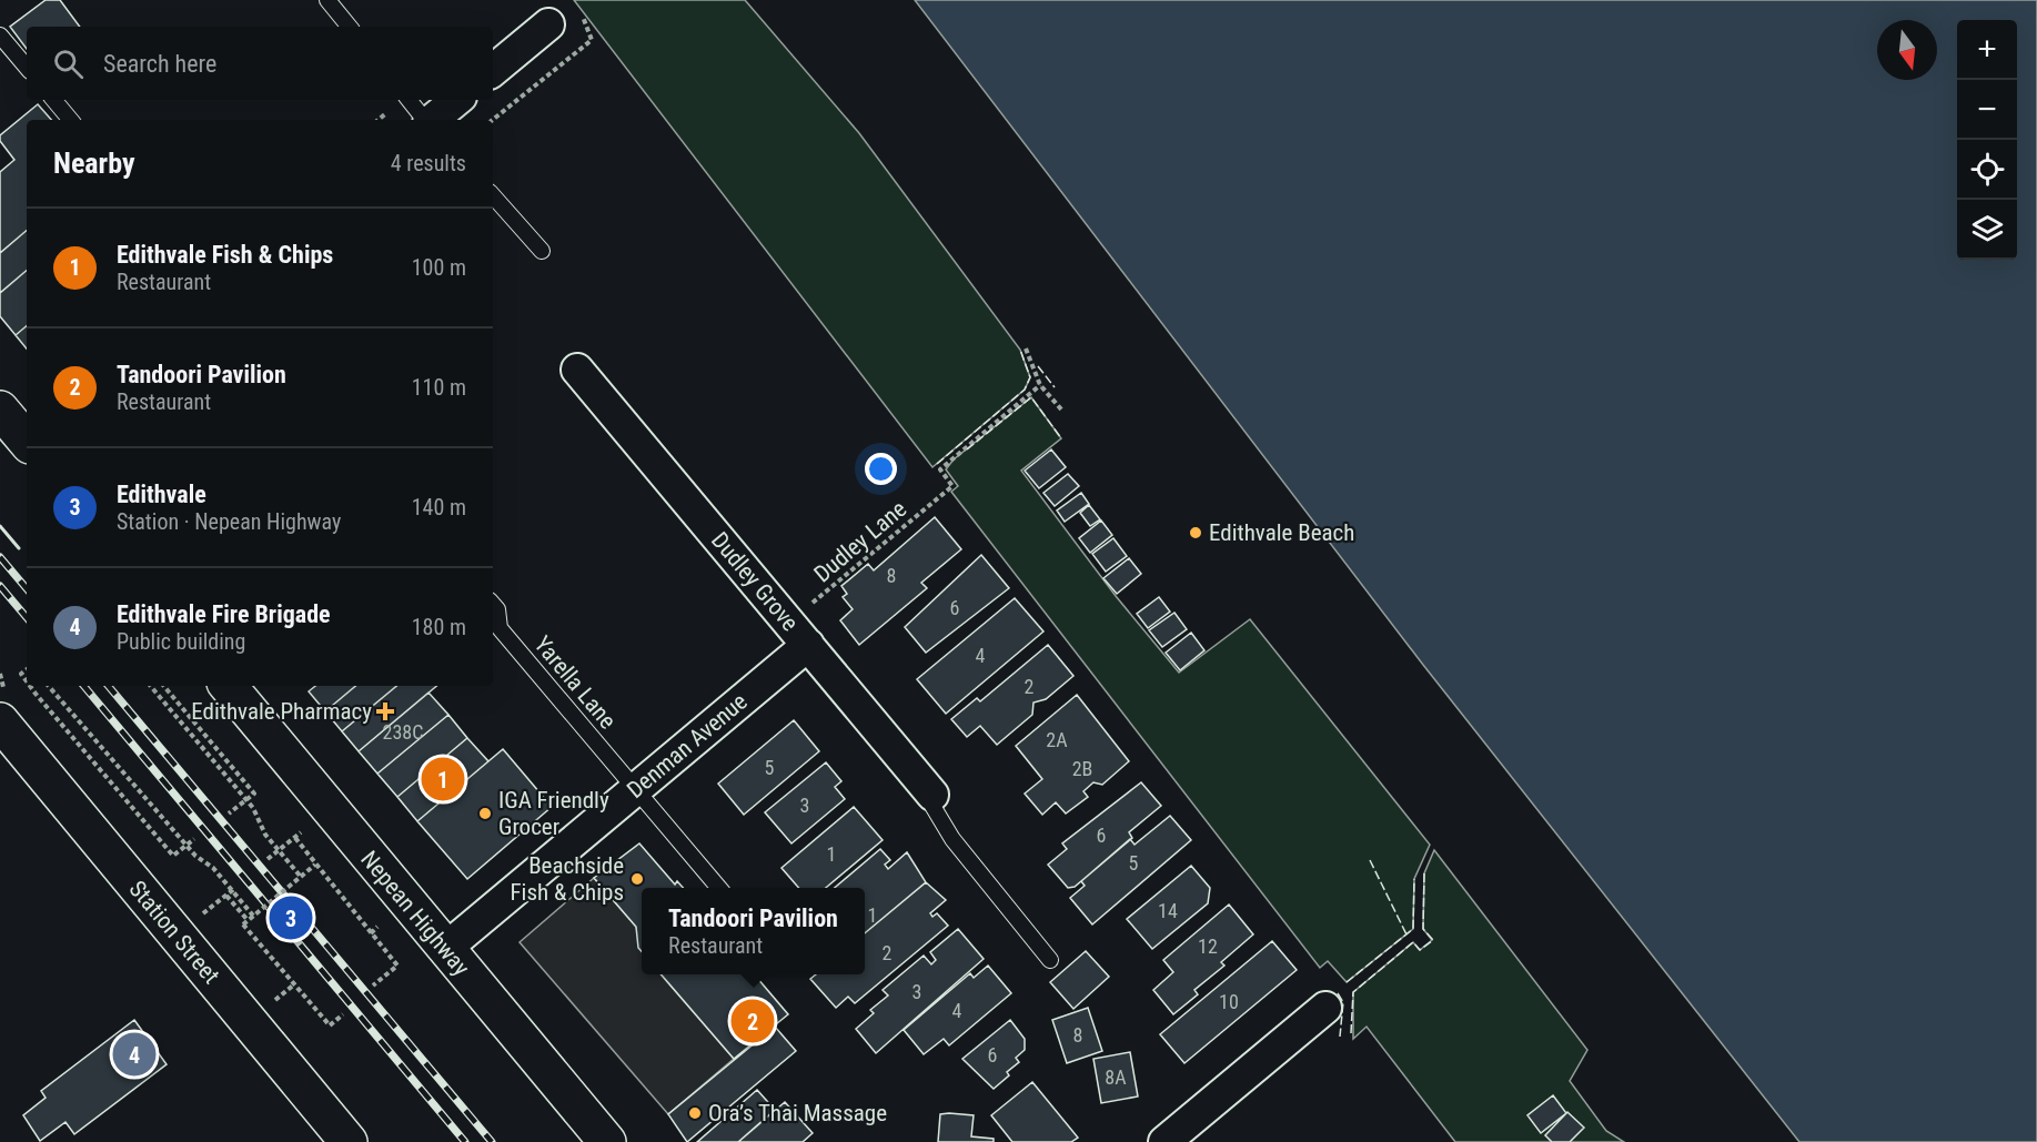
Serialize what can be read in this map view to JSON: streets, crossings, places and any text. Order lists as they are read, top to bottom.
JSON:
{
  "streets": {
    "main road": ["Nepean Highway", "Station Street"],
    "street": ["Dudley Grove", "Denman Avenue"],
    "lane": ["Yarella Lane"],
    "path": ["Dudley Lane"]
  },
  "crossings": [
    ["Dudley Lane", "Dudley Grove"],
    ["Dudley Grove", "Denman Avenue"],
    ["Yarella Lane", "Denman Avenue"],
    ["Denman Avenue", "Nepean Highway"]
  ],
  "places": {
    "other": [
      "Edithvale Beach",
      "IGA Friendly Grocer",
      "Beachside Fish & Chips",
      "Ora’s Thai Massage"
    ],
    "health": ["Edithvale Pharmacy"]
  },
  "house_numbers": [
    "8",
    "6",
    "4",
    "2",
    "238C",
    "2A",
    "5",
    "2B",
    "3",
    "6",
    "1",
    "5",
    "14",
    "1",
    "12",
    "2",
    "3",
    "10",
    "4",
    "8",
    "6",
    "8A"
  ],
  "north": "bottom",
  "page": {
    "map_buttons": ["+", "−"],
    "search": "Search here",
    "heading": ["Nearby", "4 results"],
    "list": [
      {
        "mark": "1",
        "name": "Edithvale Fish & Chips",
        "note": "Restaurant",
        "value": "100 m"
      },
      {
        "mark": "2",
        "name": "Tandoori Pavilion",
        "note": "Restaurant",
        "value": "110 m"
      },
      {
        "mark": "3",
        "name": "Edithvale",
        "note": "Station · Nepean Highway",
        "value": "140 m"
      },
      {
        "mark": "4",
        "name": "Edithvale Fire Brigade",
        "note": "Public building",
        "value": "180 m"
      }
    ],
    "pins": [
      "1",
      "3",
      "2",
      "4"
    ],
    "popup": ["Tandoori Pavilion", "Restaurant"]
  }
}
